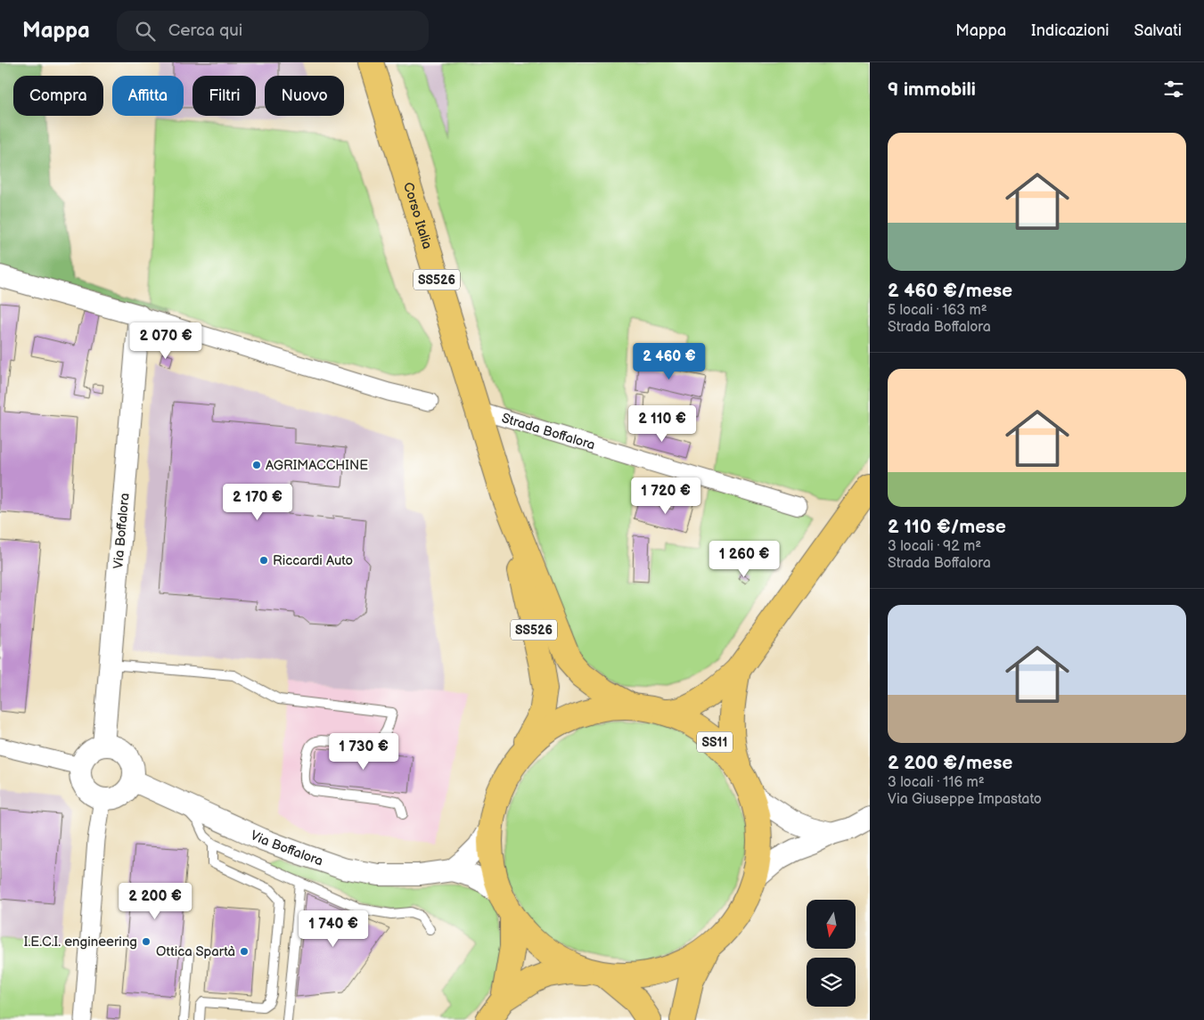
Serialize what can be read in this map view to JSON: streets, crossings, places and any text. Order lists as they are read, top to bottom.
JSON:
{
  "streets": {
    "main road": ["Corso Italia", "SS526", "SS11"],
    "street": ["Strada Boffalora", "Via Boffalora"]
  },
  "crossings": [
    ["Corso Italia", "SS526"],
    ["Corso Italia", "Strada Boffalora"],
    ["SS526", "SS11"],
    ["Via Boffalora", "SS11"]
  ],
  "places": [
    "AGRIMACCHINE",
    "Riccardi Auto",
    "I.E.C.I. engineering",
    "Ottica Spartà"
  ],
  "north": "bottom",
  "page": {
    "header": "Mappa",
    "search": "Cerca qui",
    "nav": ["Mappa", "Indicazioni", "Salvati"],
    "heading": "9 immobili",
    "chip": [
      "Compra",
      "Affitta",
      "Filtri",
      "Nuovo"
    ],
    "list": [
      {
        "name": "2 460 €/mese",
        "note": "5 locali · 163 m² · Strada Boffalora"
      },
      {
        "name": "2 110 €/mese",
        "note": "3 locali · 92 m² · Strada Boffalora"
      },
      {
        "name": "2 200 €/mese",
        "note": "3 locali · 116 m² · Via Giuseppe Impastato"
      }
    ],
    "price": [
      "2 070 €",
      "2 460 €",
      "2 110 €",
      "1 720 €",
      "2 170 €",
      "1 260 €",
      "1 730 €",
      "2 200 €",
      "1 740 €"
    ]
  }
}
